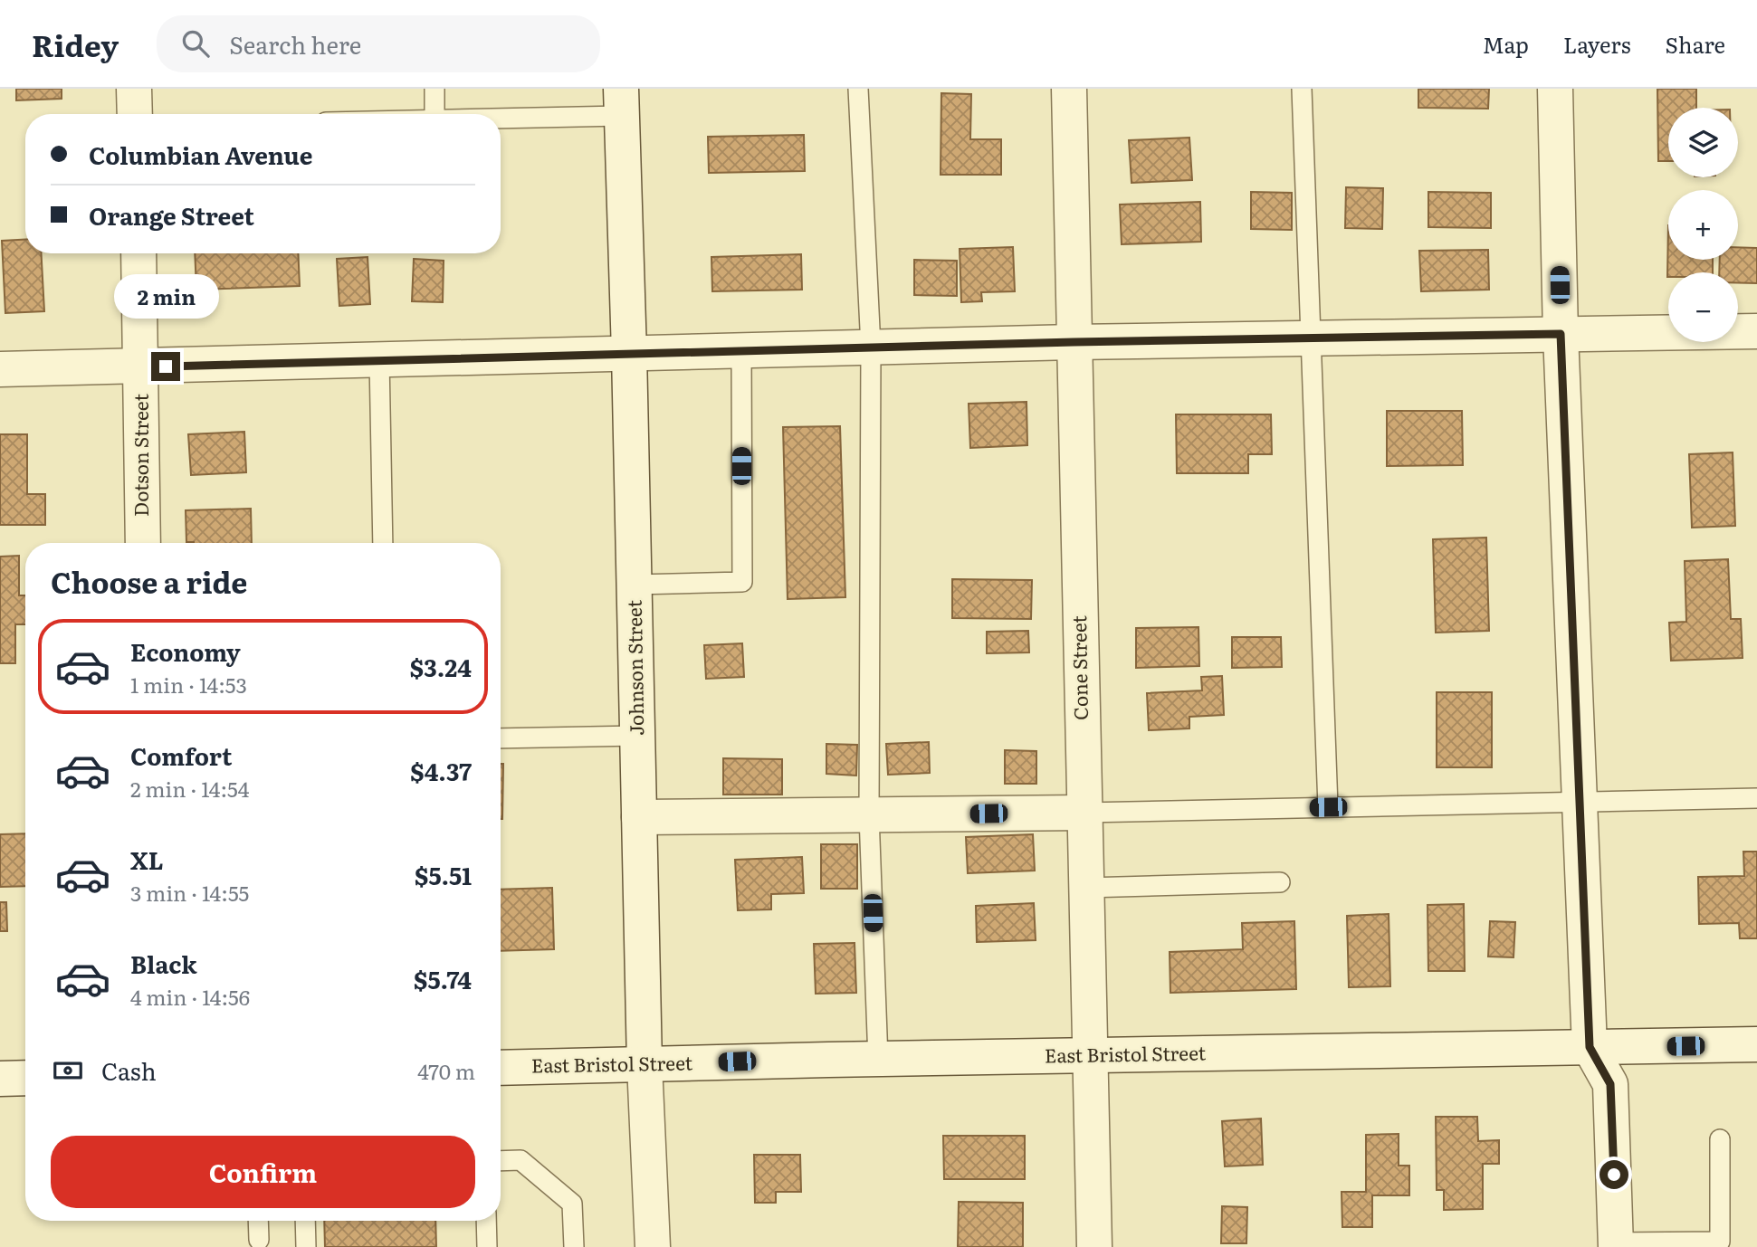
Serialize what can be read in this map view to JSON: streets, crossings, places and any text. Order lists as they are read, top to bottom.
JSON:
{
  "streets": {
    "street": [
      "Dotson Street",
      "Johnson Street",
      "Cone Street",
      "East Bristol Street"
    ]
  },
  "crossings": [
    ["Johnson Street", "East Bristol Street"],
    ["Cone Street", "East Bristol Street"]
  ],
  "page": {
    "header": "Ridey",
    "search": "Search here",
    "nav": ["Map", "Layers", "Share"],
    "map_buttons": ["+", "−"],
    "banner": ["Columbian Avenue", "Orange Street"],
    "bubble": "2 min",
    "heading": "Choose a ride",
    "list": [
      {
        "name": "Economy",
        "note": "1 min · 14:53",
        "value": "$3.24"
      },
      {
        "name": "Comfort",
        "note": "2 min · 14:54",
        "value": "$4.37"
      },
      {
        "name": "XL",
        "note": "3 min · 14:55",
        "value": "$5.51"
      },
      {
        "name": "Black",
        "note": "4 min · 14:56",
        "value": "$5.74"
      }
    ],
    "pay": ["Cash", "470 m"],
    "buttons": "Confirm"
  }
}
